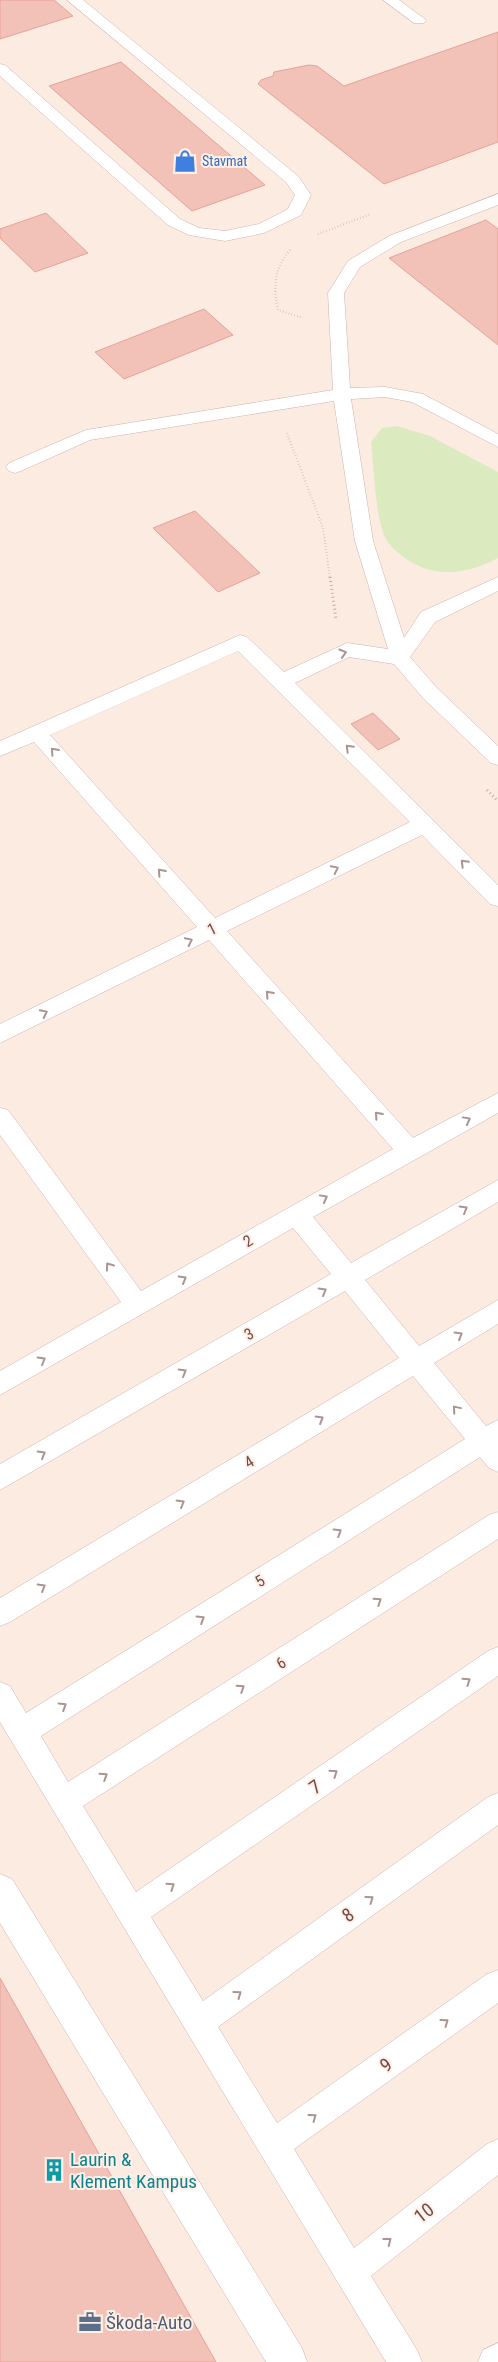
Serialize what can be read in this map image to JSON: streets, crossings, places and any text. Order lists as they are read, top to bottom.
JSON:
{
  "streets": {
    "lane": [
      "1",
      "2",
      "3",
      "4",
      "5",
      "6",
      "7",
      "8",
      "9",
      "10"
    ]
  },
  "one_way": [
    "1",
    "2",
    "3",
    "4",
    "5",
    "6",
    "7",
    "8",
    "9",
    "10"
  ],
  "places": {
    "shop": ["Stavmat"],
    "building": ["Laurin & Klement Kampus"],
    "office": ["Škoda-Auto"]
  }
}
